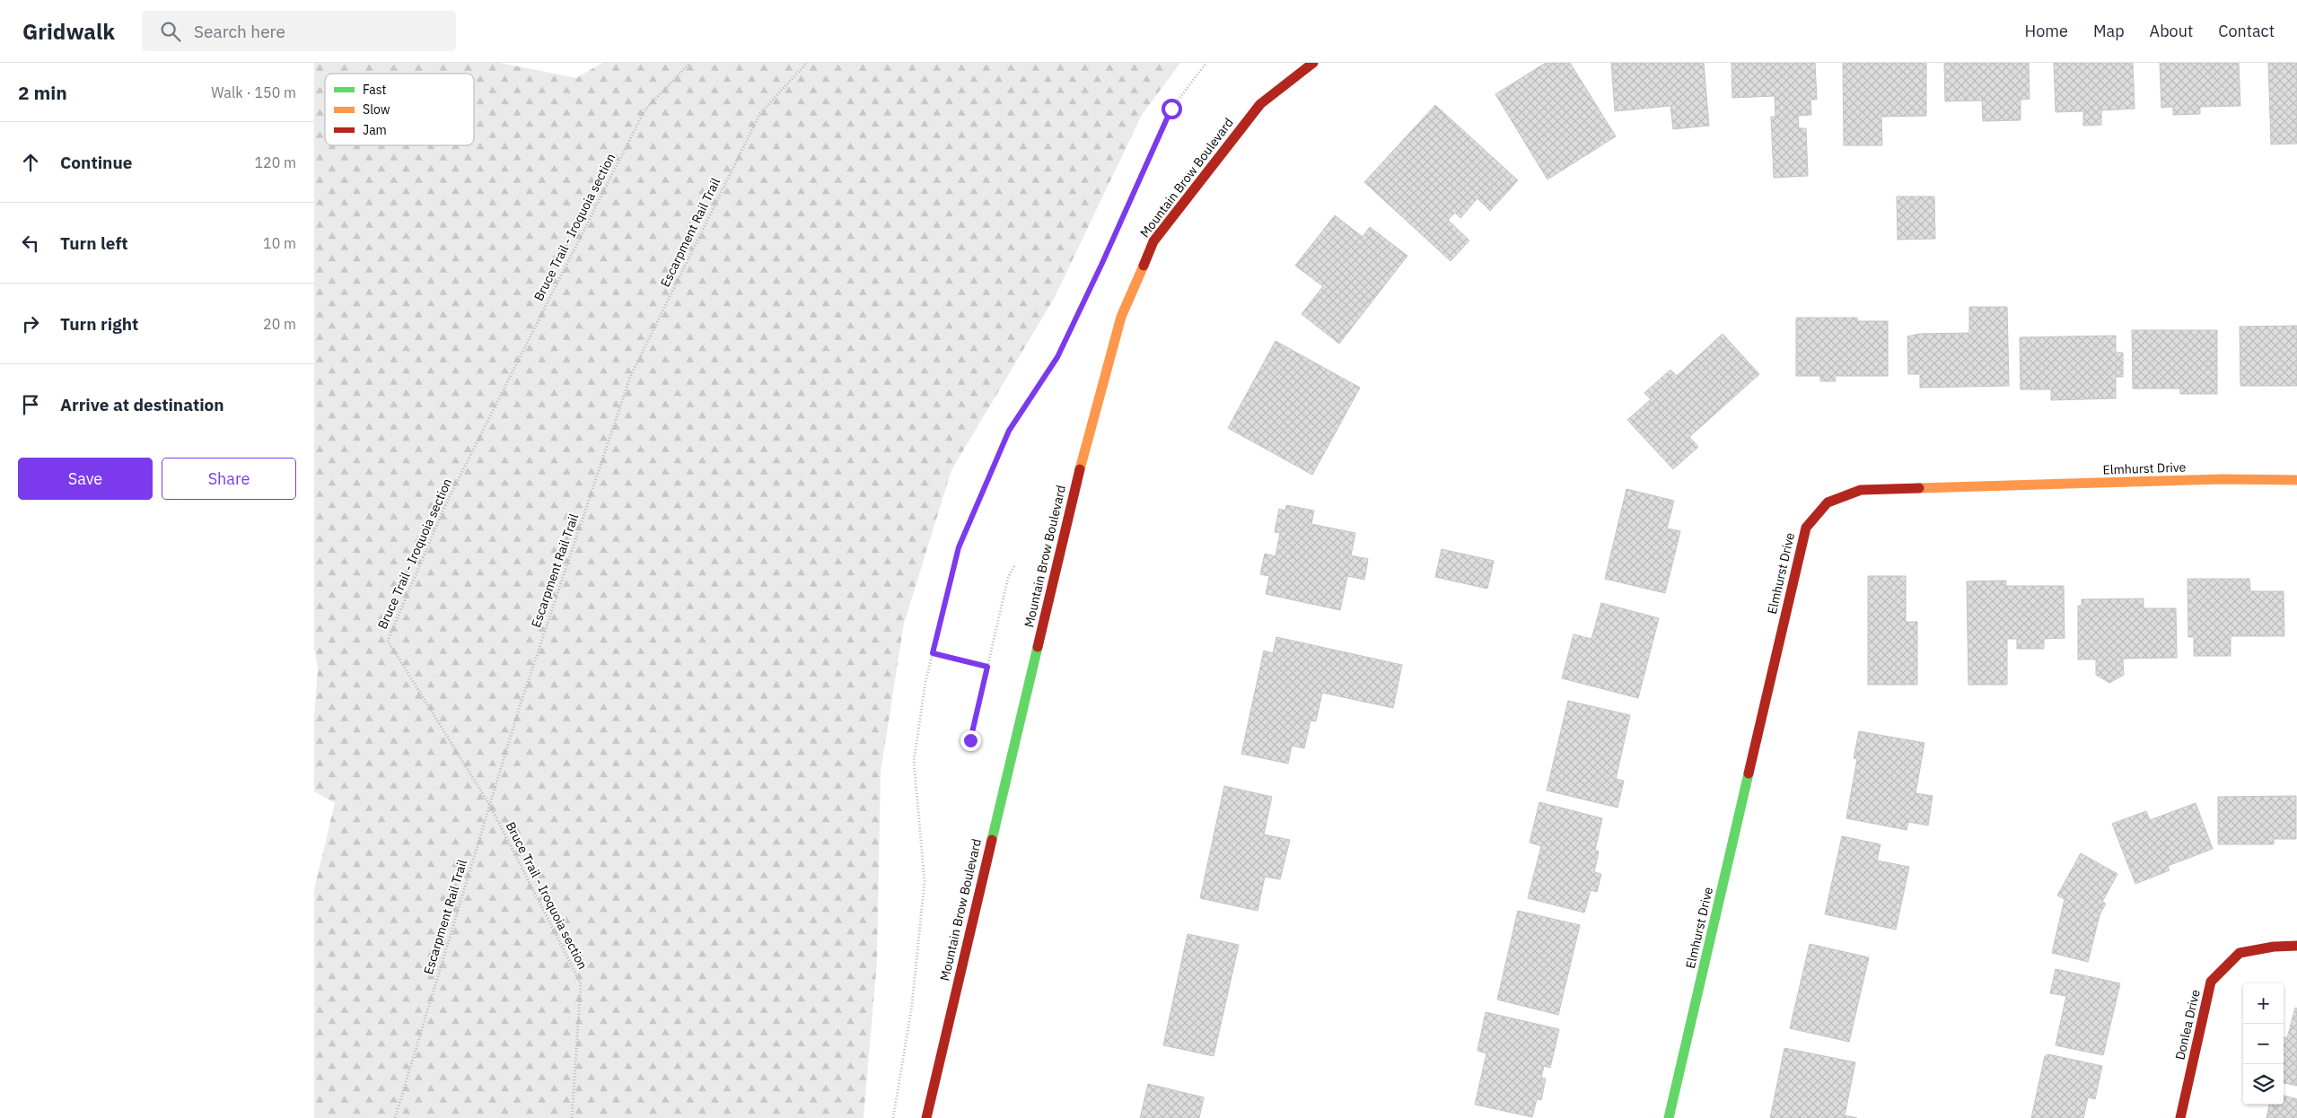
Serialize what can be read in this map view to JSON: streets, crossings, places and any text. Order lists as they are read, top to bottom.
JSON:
{
  "streets": {
    "street": ["Mountain Brow Boulevard", "Elmhurst Drive", "Donlea Drive"],
    "path": ["Bruce Trail - Iroquoia section", "Escarpment Rail Trail"]
  },
  "crossings": [
    ["Bruce Trail - Iroquoia section", "Escarpment Rail Trail"]
  ],
  "legend": ["Fast", "Slow", "Jam"],
  "page": {
    "header": "Gridwalk",
    "search": "Search here",
    "nav": [
      "Home",
      "Map",
      "About",
      "Contact"
    ],
    "heading": ["2 min", "Walk · 150 m"],
    "list": [
      ["Continue", "120 m"],
      ["Turn left", "10 m"],
      ["Turn right", "20 m"],
      "Arrive at destination"
    ],
    "buttons": ["Save", "Share"],
    "map_buttons": ["+", "−"]
  }
}
